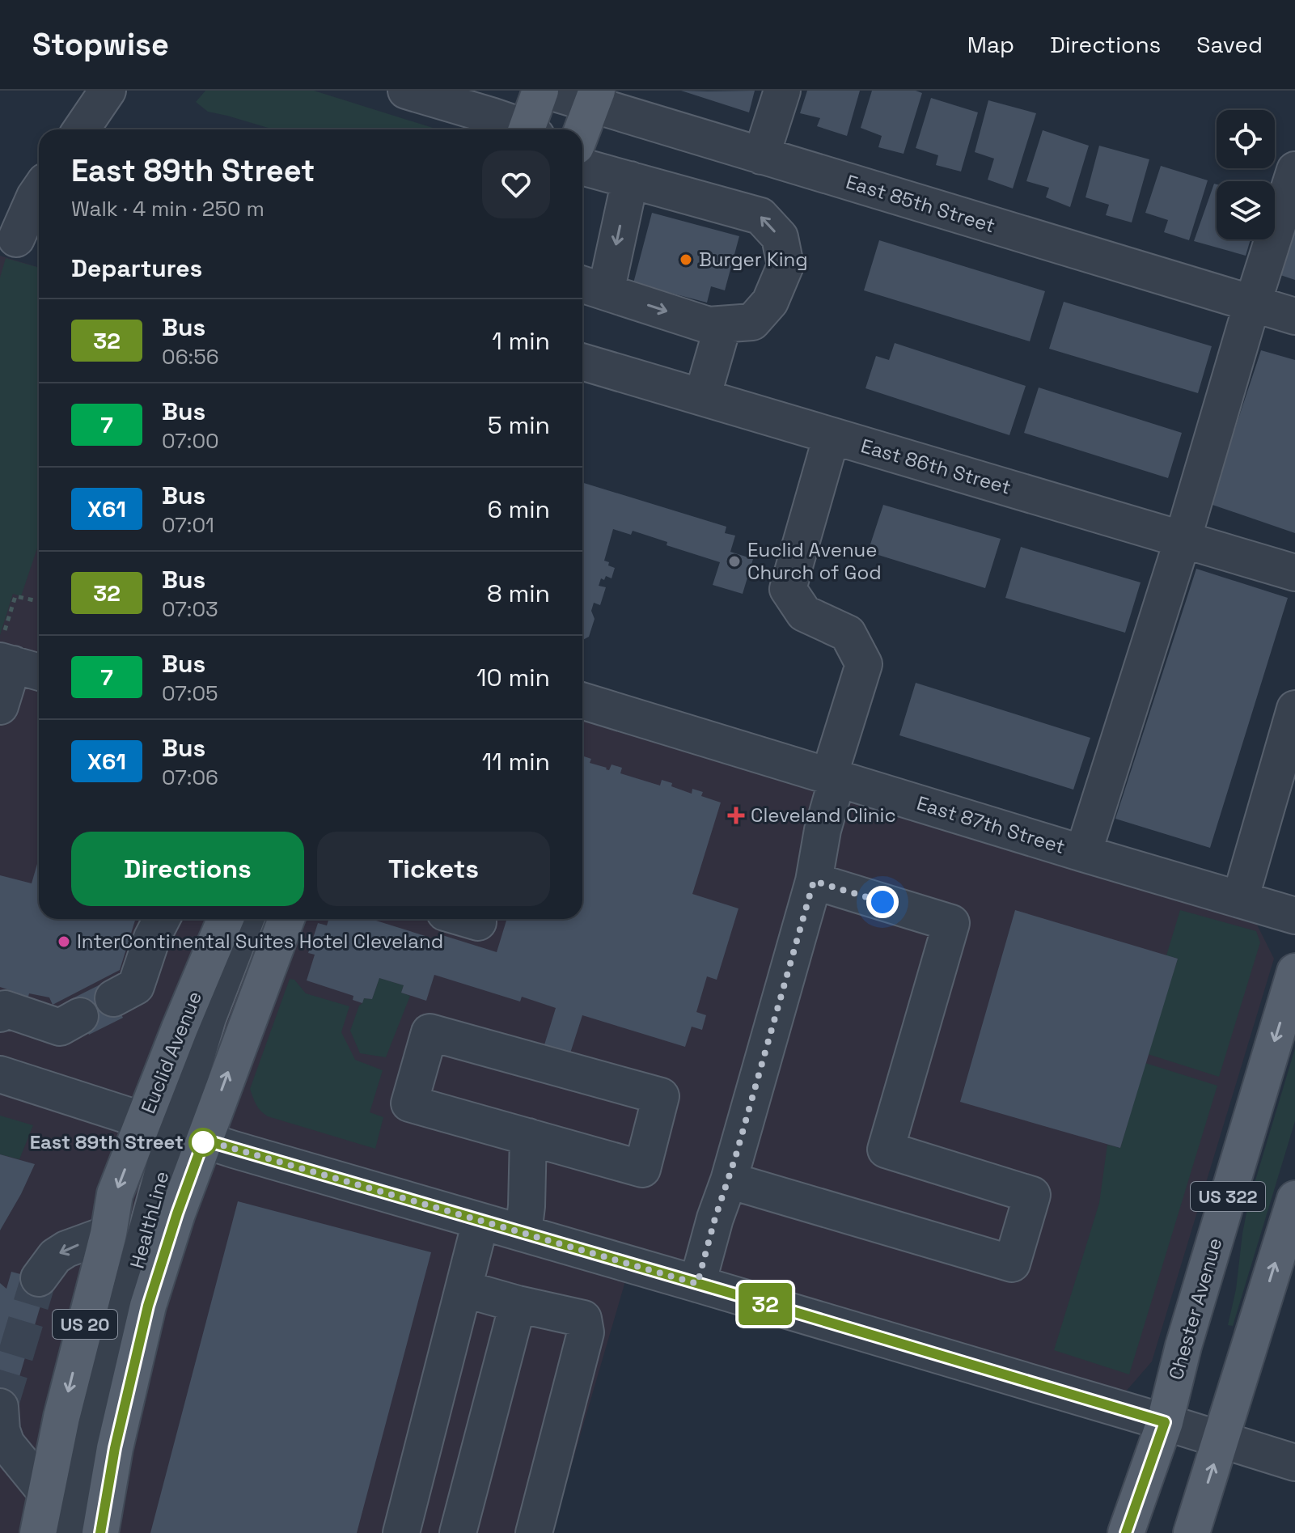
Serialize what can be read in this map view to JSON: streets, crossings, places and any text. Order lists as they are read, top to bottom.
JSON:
{
  "streets": {
    "main road": [
      "Euclid Avenue",
      "US 322",
      "Chester Avenue",
      "US 20"
    ],
    "street": [
      "East 85th Street",
      "East 86th Street",
      "East 87th Street",
      "HealthLine"
    ]
  },
  "crossings": [
    ["Euclid Avenue", "HealthLine"]
  ],
  "places": {
    "other": [
      "Burger King",
      "Euclid Avenue Church of God",
      "InterContinental Suites Hotel Cleveland",
      "East 89th Street"
    ],
    "health": ["Cleveland Clinic"]
  },
  "lines": ["bus line 32"],
  "page": {
    "header": "Stopwise",
    "nav": ["Map", "Directions", "Saved"],
    "on_map": "32",
    "heading": [
      ["East 89th Street", "Walk · 4 min · 250 m"],
      "Departures"
    ],
    "list": [
      {
        "mark": "32",
        "name": "Bus",
        "note": "06:56",
        "value": "1 min"
      },
      {
        "mark": "7",
        "name": "Bus",
        "note": "07:00",
        "value": "5 min"
      },
      {
        "mark": "X61",
        "name": "Bus",
        "note": "07:01",
        "value": "6 min"
      },
      {
        "mark": "32",
        "name": "Bus",
        "note": "07:03",
        "value": "8 min"
      },
      {
        "mark": "7",
        "name": "Bus",
        "note": "07:05",
        "value": "10 min"
      },
      {
        "mark": "X61",
        "name": "Bus",
        "note": "07:06",
        "value": "11 min"
      }
    ],
    "buttons": ["Directions", "Tickets"]
  }
}
